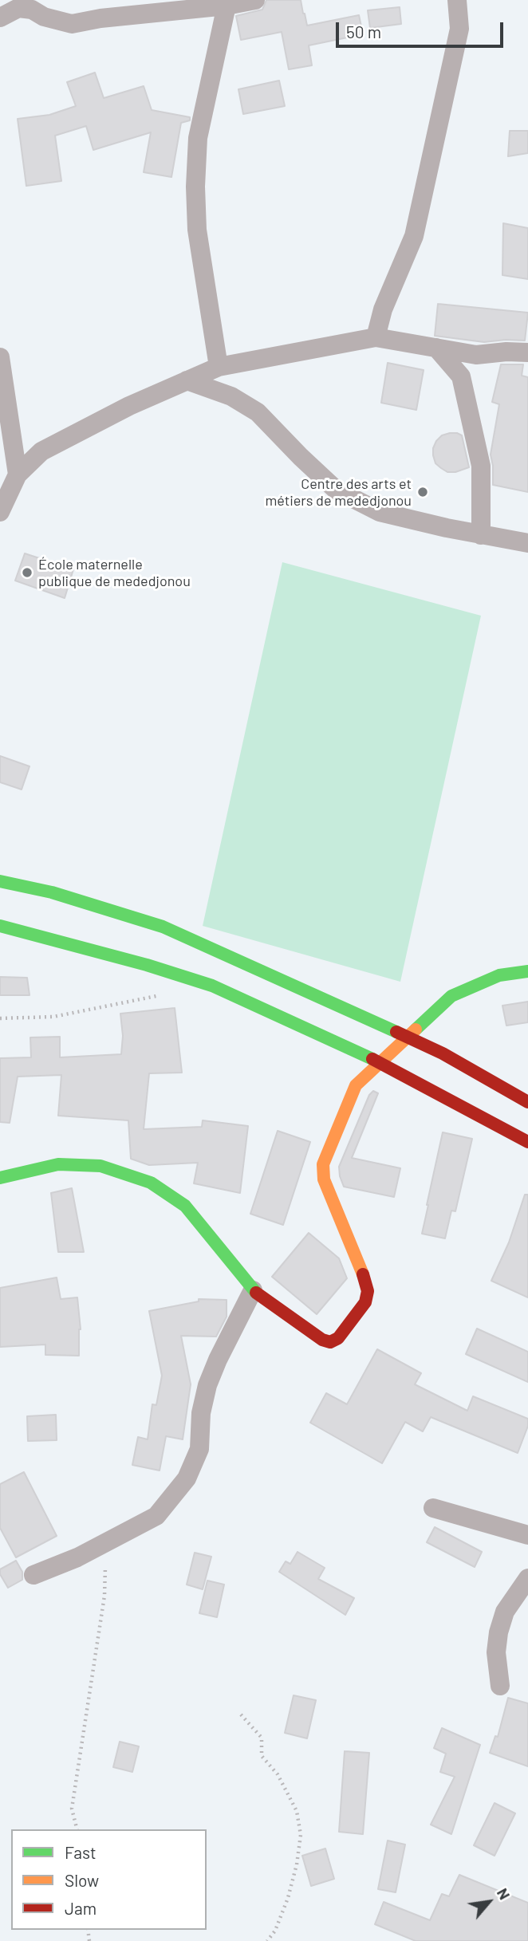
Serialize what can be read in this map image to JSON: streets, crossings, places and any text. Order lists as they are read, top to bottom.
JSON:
{
  "places": ["Centre des arts et métiers de mededjonou", "École maternelle publique de mededjonou"],
  "legend": ["Fast", "Slow", "Jam"],
  "scale_bar": "50 m",
  "north": "top right"
}
